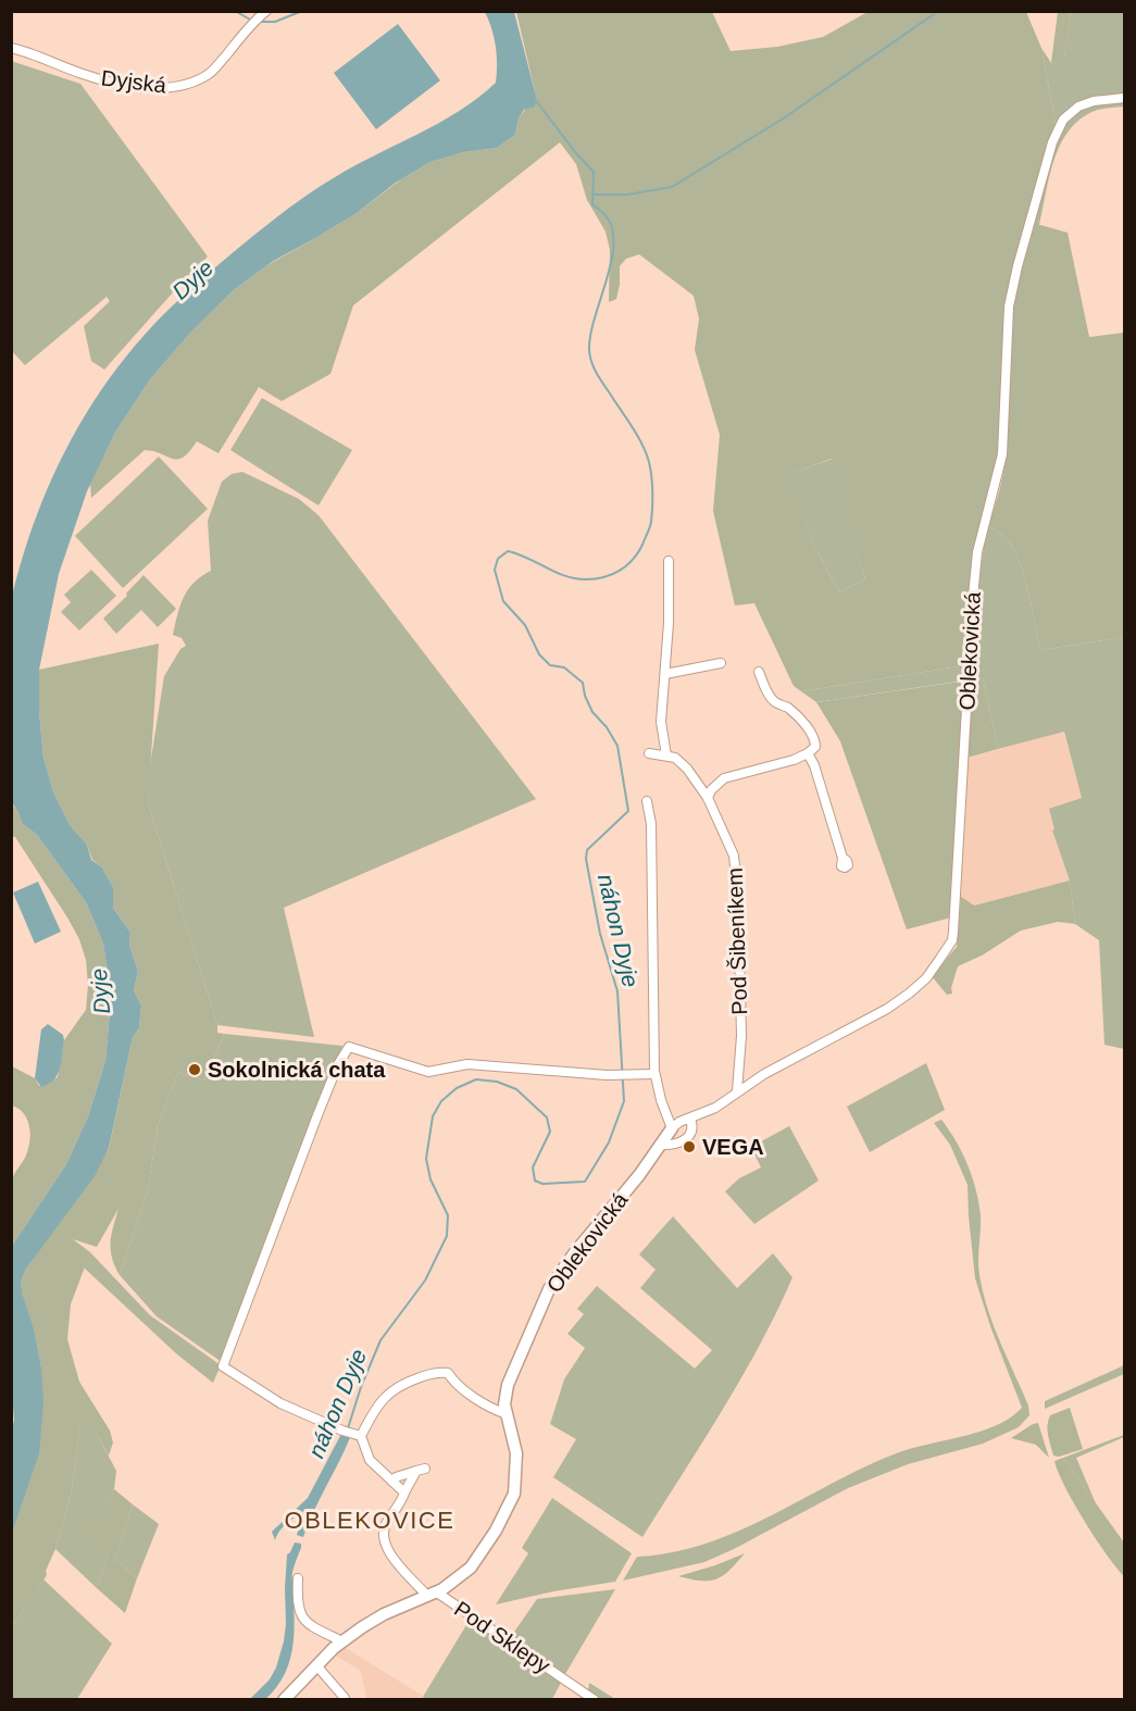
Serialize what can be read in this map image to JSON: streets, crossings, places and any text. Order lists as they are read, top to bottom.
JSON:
{
  "streets": {
    "street": [
      "Dyjská",
      "Oblekovická",
      "Pod Šibeníkem",
      "Pod Sklepy"
    ]
  },
  "crossings": [
    ["Oblekovická", "Pod Šibeníkem"],
    ["Oblekovická", "Pod Sklepy"]
  ],
  "districts": ["OBLEKOVICE"],
  "water": ["Dyje", "náhon Dyje"],
  "places": ["Sokolnická chata", "VEGA"]
}
